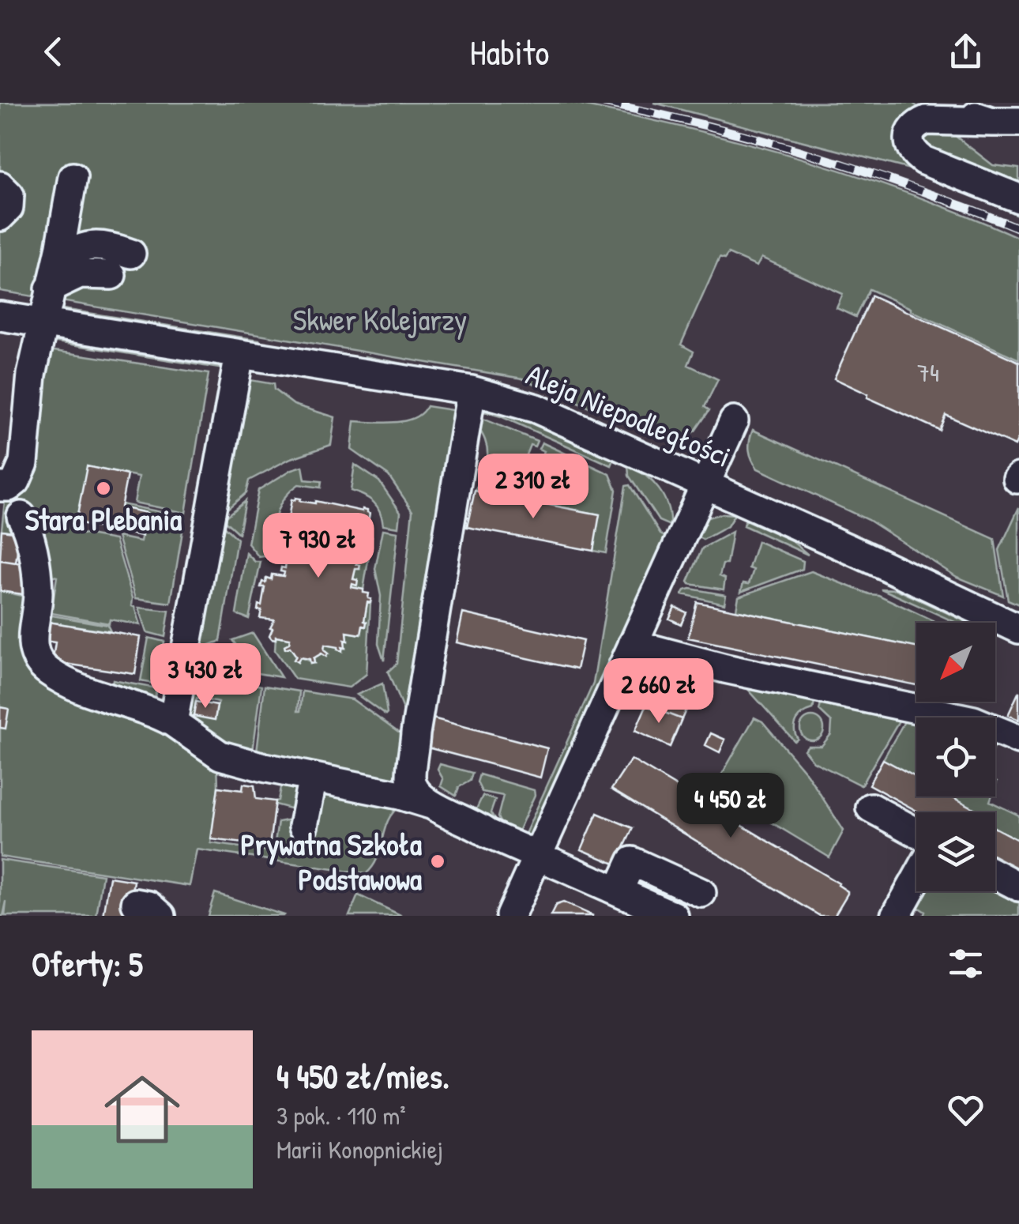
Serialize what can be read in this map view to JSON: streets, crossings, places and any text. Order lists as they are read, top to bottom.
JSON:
{
  "streets": {
    "street": ["Aleja Niepodległości"]
  },
  "parks": ["Skwer Kolejarzy"],
  "places": ["Stara Plebania", "Prywatna Szkoła Podstawowa"],
  "house_numbers": ["74"],
  "north": "bottom left",
  "page": {
    "header": "Habito",
    "price": [
      "2 310 zł",
      "7 930 zł",
      "3 430 zł",
      "2 660 zł",
      "4 450 zł"
    ],
    "heading": "Oferty: 5",
    "list": [
      {
        "name": "4 450 zł/mies.",
        "note": "3 pok. · 110 m² · Marii Konopnickiej"
      }
    ]
  }
}
